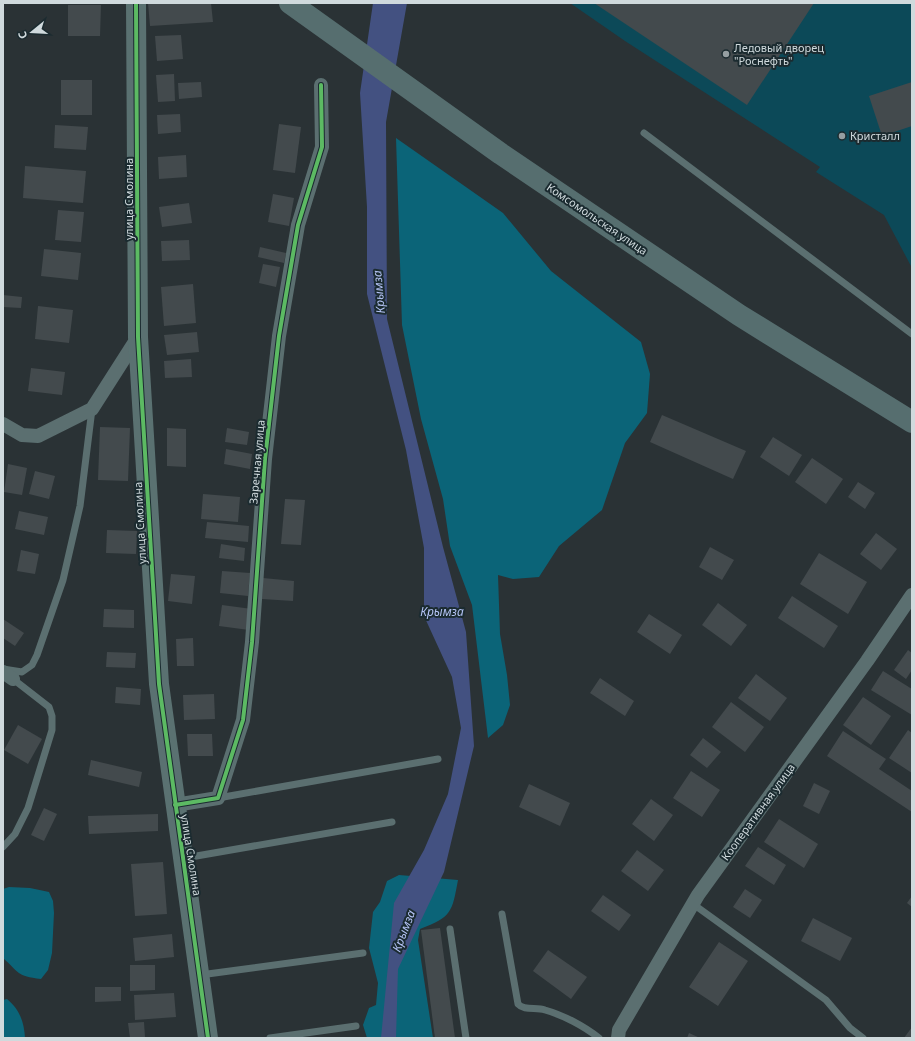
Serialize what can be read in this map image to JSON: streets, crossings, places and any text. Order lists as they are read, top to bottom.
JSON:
{
  "streets": {
    "main road": ["Комсомольская улица"],
    "street": ["улица Смолина", "Заречная улица", "Кооперативная улица"]
  },
  "water": ["Крымза"],
  "places": ["Ледовый дворец \"Роснефть\"", "Кристалл"],
  "north": "left"
}
